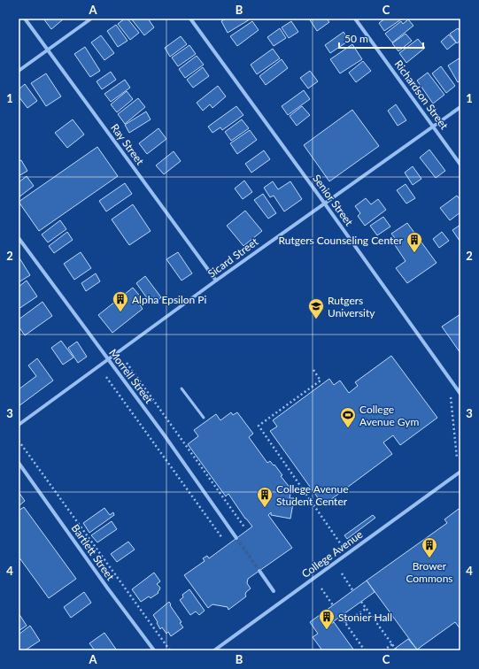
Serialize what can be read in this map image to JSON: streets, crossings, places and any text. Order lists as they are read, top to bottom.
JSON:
{
  "streets": {
    "street": [
      "Richardson Street",
      "Ray Street",
      "Senior Street",
      "Sicard Street",
      "Morrell Street",
      "Bartlett Street",
      "College Avenue"
    ]
  },
  "crossings": [
    ["Richardson Street", "Sicard Street"],
    ["Ray Street", "Sicard Street"],
    ["Senior Street", "Sicard Street"],
    ["Sicard Street", "Morrell Street"]
  ],
  "places": {
    "building": [
      "Rutgers Counseling Center",
      "Alpha Epsilon Pi",
      "College Avenue Student Center",
      "Brower Commons",
      "Stonier Hall"
    ],
    "school or university": ["Rutgers University"],
    "sports": ["College Avenue Gym"]
  },
  "scale_bar": "50 m",
  "grid": {
    "columns": ["A", "B", "C"],
    "rows": [
      "1",
      "2",
      "3",
      "4"
    ]
  }
}
